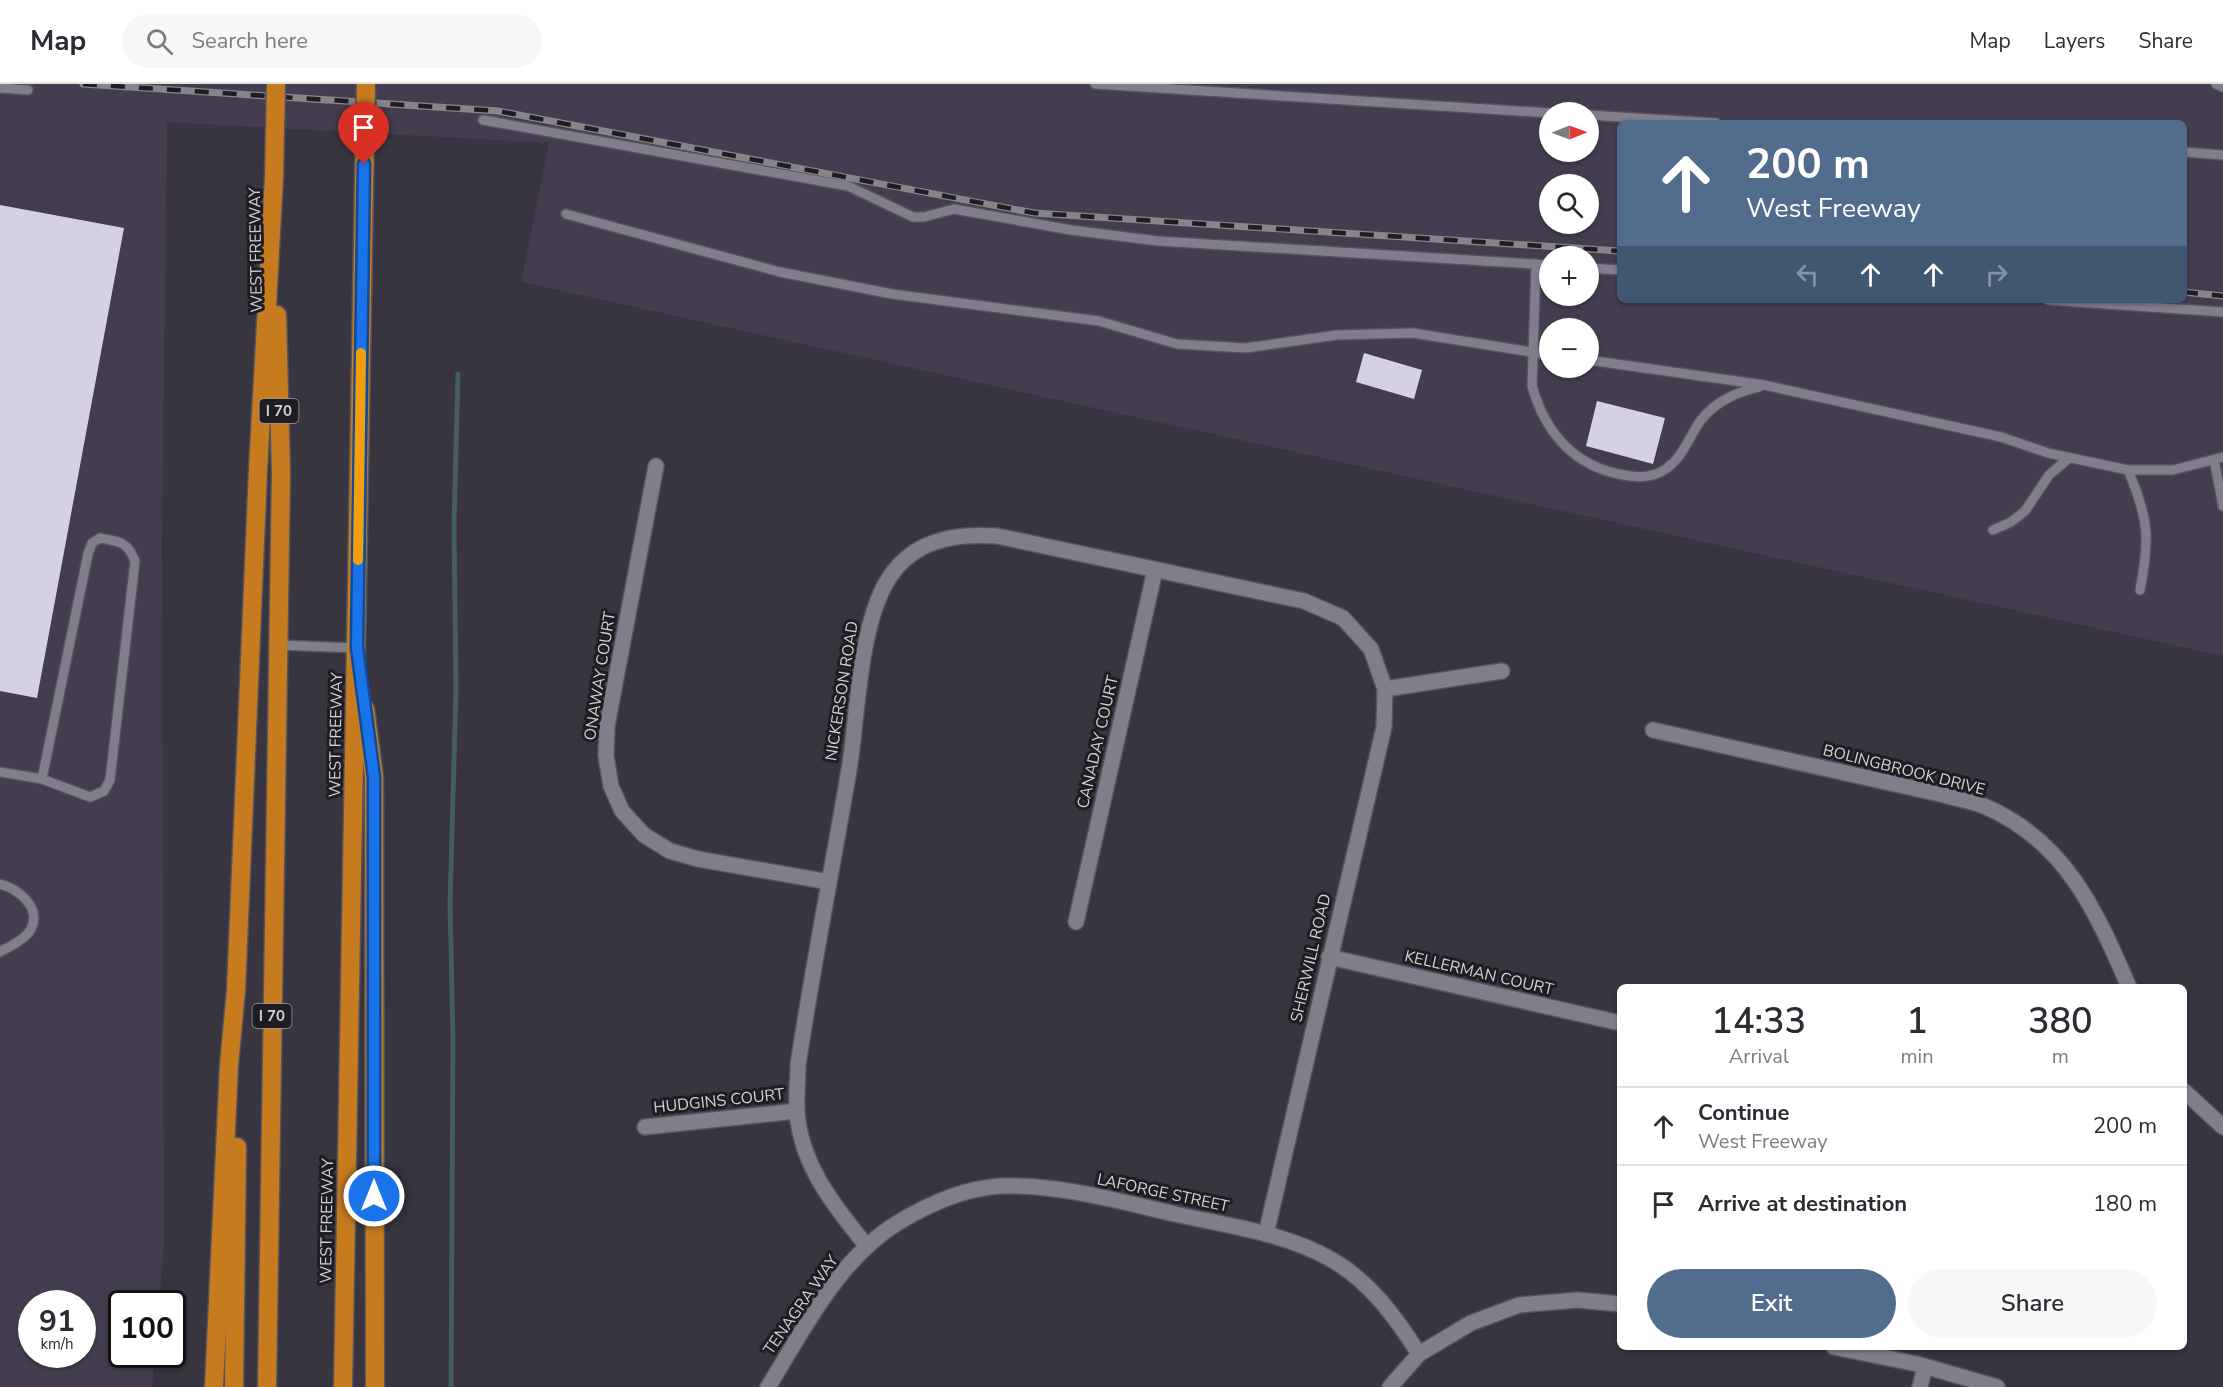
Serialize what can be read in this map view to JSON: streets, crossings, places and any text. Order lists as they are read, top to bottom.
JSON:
{
  "streets": {
    "highway": ["WEST FREEWAY", "I 70"],
    "street": [
      "ONAWAY COURT",
      "NICKERSON ROAD",
      "CANADAY COURT",
      "BOLINGBROOK DRIVE",
      "SHERWILL ROAD",
      "KELLERMAN COURT",
      "HUDGINS COURT",
      "LAFORGE STREET",
      "TENAGRA WAY"
    ]
  },
  "crossings": [
    ["ONAWAY COURT", "NICKERSON ROAD"],
    ["NICKERSON ROAD", "CANADAY COURT"],
    ["NICKERSON ROAD", "SHERWILL ROAD"],
    ["NICKERSON ROAD", "HUDGINS COURT"],
    ["NICKERSON ROAD", "LAFORGE STREET"],
    ["NICKERSON ROAD", "TENAGRA WAY"],
    ["SHERWILL ROAD", "KELLERMAN COURT"],
    ["SHERWILL ROAD", "LAFORGE STREET"],
    ["LAFORGE STREET", "TENAGRA WAY"]
  ],
  "north": "right",
  "page": {
    "header": "Map",
    "search": "Search here",
    "nav": ["Map", "Layers", "Share"],
    "map_buttons": ["+", "−"],
    "turn": ["200 m", "West Freeway"],
    "eta": [
      "14:33",
      "Arrival",
      "1",
      "min",
      "380",
      "m"
    ],
    "list": [
      {
        "name": "Continue",
        "note": "West Freeway",
        "value": "200 m"
      },
      {
        "name": "Arrive at destination",
        "value": "180 m"
      }
    ],
    "buttons": ["Exit", "Share"],
    "speed": "91 km/h",
    "limit": "100"
  }
}
